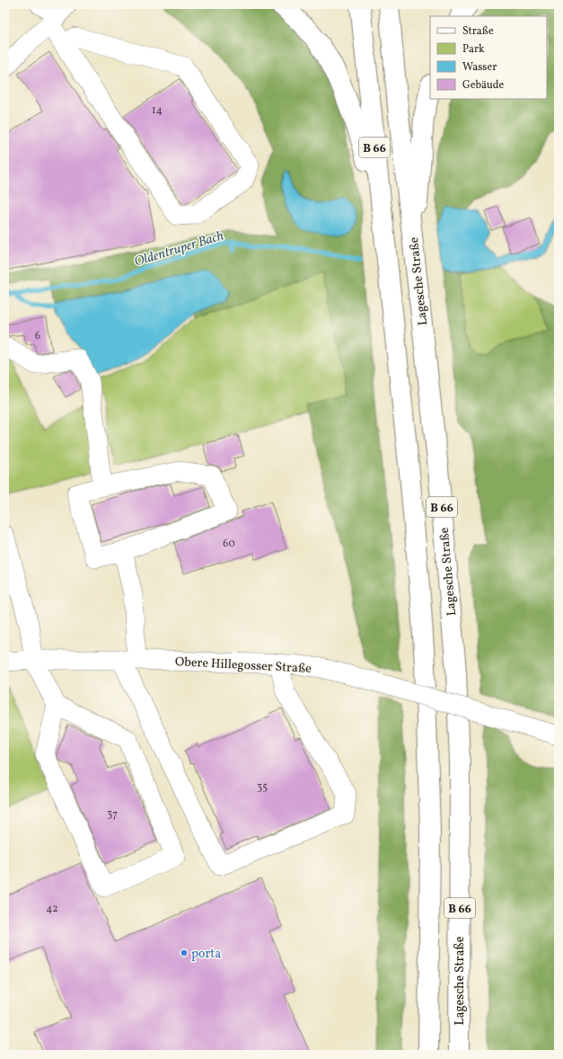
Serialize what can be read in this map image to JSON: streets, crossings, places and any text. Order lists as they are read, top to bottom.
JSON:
{
  "streets": {
    "highway": ["B 66", "Lagesche Straße"],
    "street": ["Obere Hillegosser Straße"]
  },
  "water": ["Oldentruper Bach"],
  "places": ["porta"],
  "house_numbers": [
    "14",
    "6",
    "60",
    "35",
    "37",
    "42"
  ],
  "legend": [
    "Straße",
    "Park",
    "Wasser",
    "Gebäude"
  ]
}
